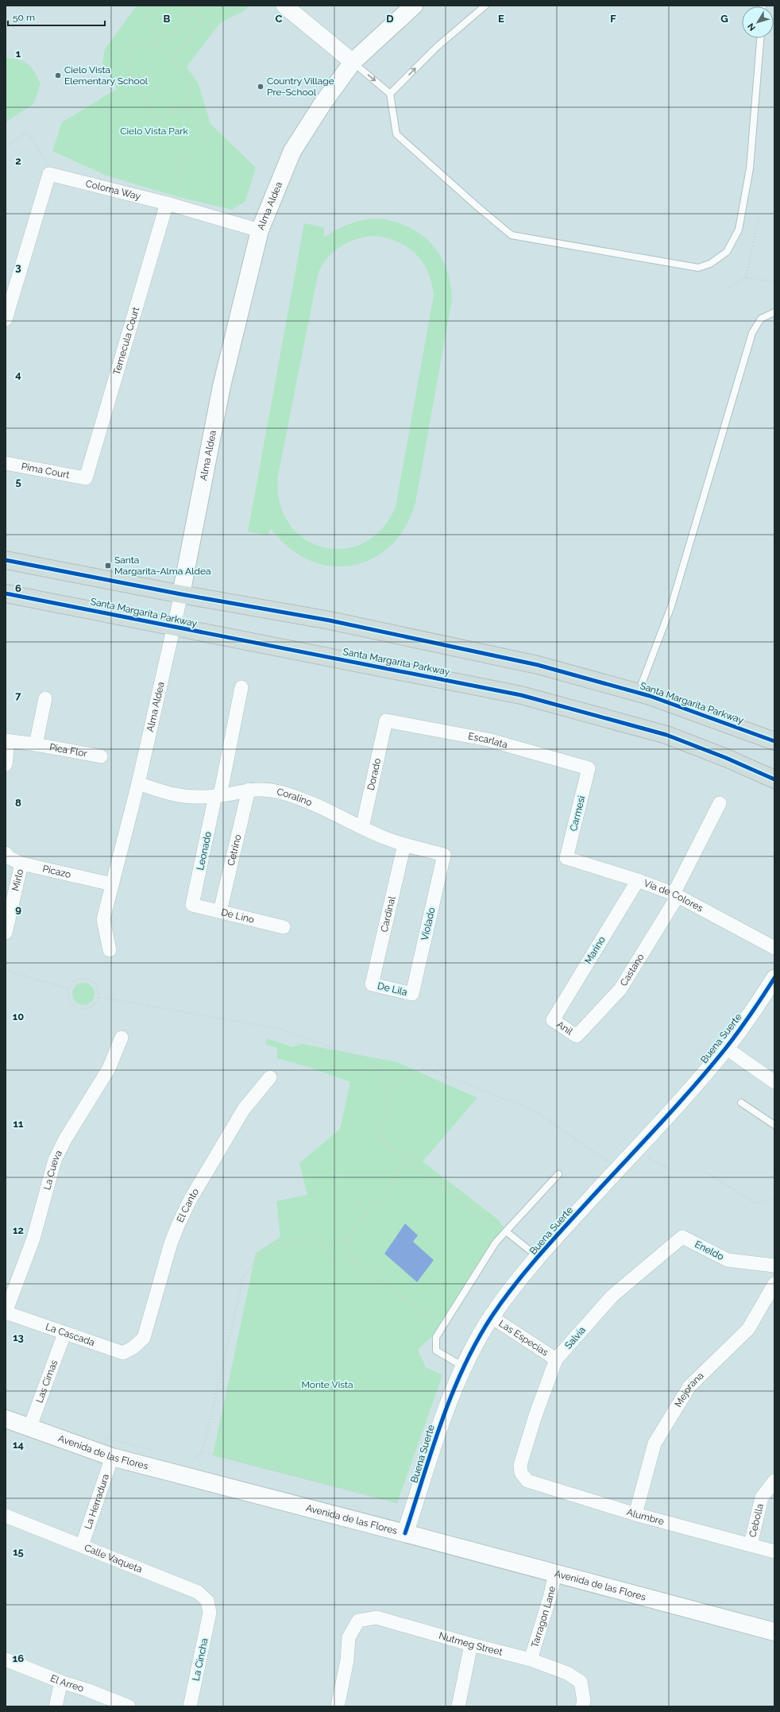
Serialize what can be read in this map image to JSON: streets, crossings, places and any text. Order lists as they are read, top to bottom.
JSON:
{
  "streets": {
    "main road": ["Alma Aldea", "Santa Margarita Parkway", "Avenida de las Flores"],
    "street": [
      "Coloma Way",
      "Temecula Court",
      "Pima Court",
      "Escarlata",
      "Pica Flor",
      "Dorado",
      "Coralino",
      "Carmesi",
      "Leonado",
      "Cetrino",
      "Picazo",
      "Mirlo",
      "Via de Colores",
      "Cardinal",
      "De Lino",
      "Violado",
      "Marino",
      "Castano",
      "De Lila",
      "Anil",
      "Buena Suerte",
      "La Cueva",
      "El Canto",
      "Eneldo",
      "La Cascada",
      "Las Especias",
      "Salvia",
      "Las Cimas",
      "Mejorana",
      "La Herradura",
      "Alumbre",
      "Cebolla",
      "Calle Vaqueta",
      "Tarragon Lane",
      "Nutmeg Street",
      "La Cincha",
      "El Arreo"
    ]
  },
  "crossings": [
    ["Coloma Way", "Alma Aldea"],
    ["Coloma Way", "Temecula Court"],
    ["Alma Aldea", "Santa Margarita Parkway"],
    ["Alma Aldea", "Coralino"],
    ["Alma Aldea", "Picazo"],
    ["Temecula Court", "Pima Court"],
    ["Escarlata", "Dorado"],
    ["Escarlata", "Carmesi"],
    ["Dorado", "Coralino"],
    ["Coralino", "Leonado"],
    ["Coralino", "Cetrino"],
    ["Coralino", "Cardinal"],
    ["Coralino", "Violado"],
    ["Carmesi", "Via de Colores"],
    ["Leonado", "De Lino"],
    ["Cetrino", "De Lino"],
    ["Picazo", "Mirlo"],
    ["Via de Colores", "Marino"],
    ["Via de Colores", "Castano"],
    ["Cardinal", "De Lila"],
    ["Violado", "De Lila"],
    ["Marino", "Anil"],
    ["Castano", "Anil"],
    ["Buena Suerte", "Las Especias"],
    ["Buena Suerte", "Avenida de las Flores"],
    ["La Cueva", "La Cascada"],
    ["El Canto", "La Cascada"],
    ["Eneldo", "Salvia"],
    ["La Cascada", "Las Cimas"],
    ["Las Especias", "Salvia"],
    ["Salvia", "Alumbre"],
    ["Las Cimas", "Avenida de las Flores"],
    ["Mejorana", "Alumbre"],
    ["Avenida de las Flores", "La Herradura"],
    ["Avenida de las Flores", "Tarragon Lane"],
    ["La Herradura", "Calle Vaqueta"],
    ["Alumbre", "Cebolla"],
    ["Calle Vaqueta", "La Cincha"],
    ["Tarragon Lane", "Nutmeg Street"]
  ],
  "parks": ["Cielo Vista Park", "Monte Vista"],
  "places": {
    "other": ["Cielo Vista Elementary School", "Country Village Pre-School"],
    "transit": ["Santa Margarita-Alma Aldea"]
  },
  "scale_bar": "50 m",
  "north": "bottom left",
  "grid": {
    "columns": [
      "B",
      "C",
      "D",
      "E",
      "F",
      "G"
    ],
    "rows": [
      "1",
      "2",
      "3",
      "4",
      "5",
      "6",
      "7",
      "8",
      "9",
      "10",
      "11",
      "12",
      "13",
      "14",
      "15",
      "16"
    ]
  }
}
